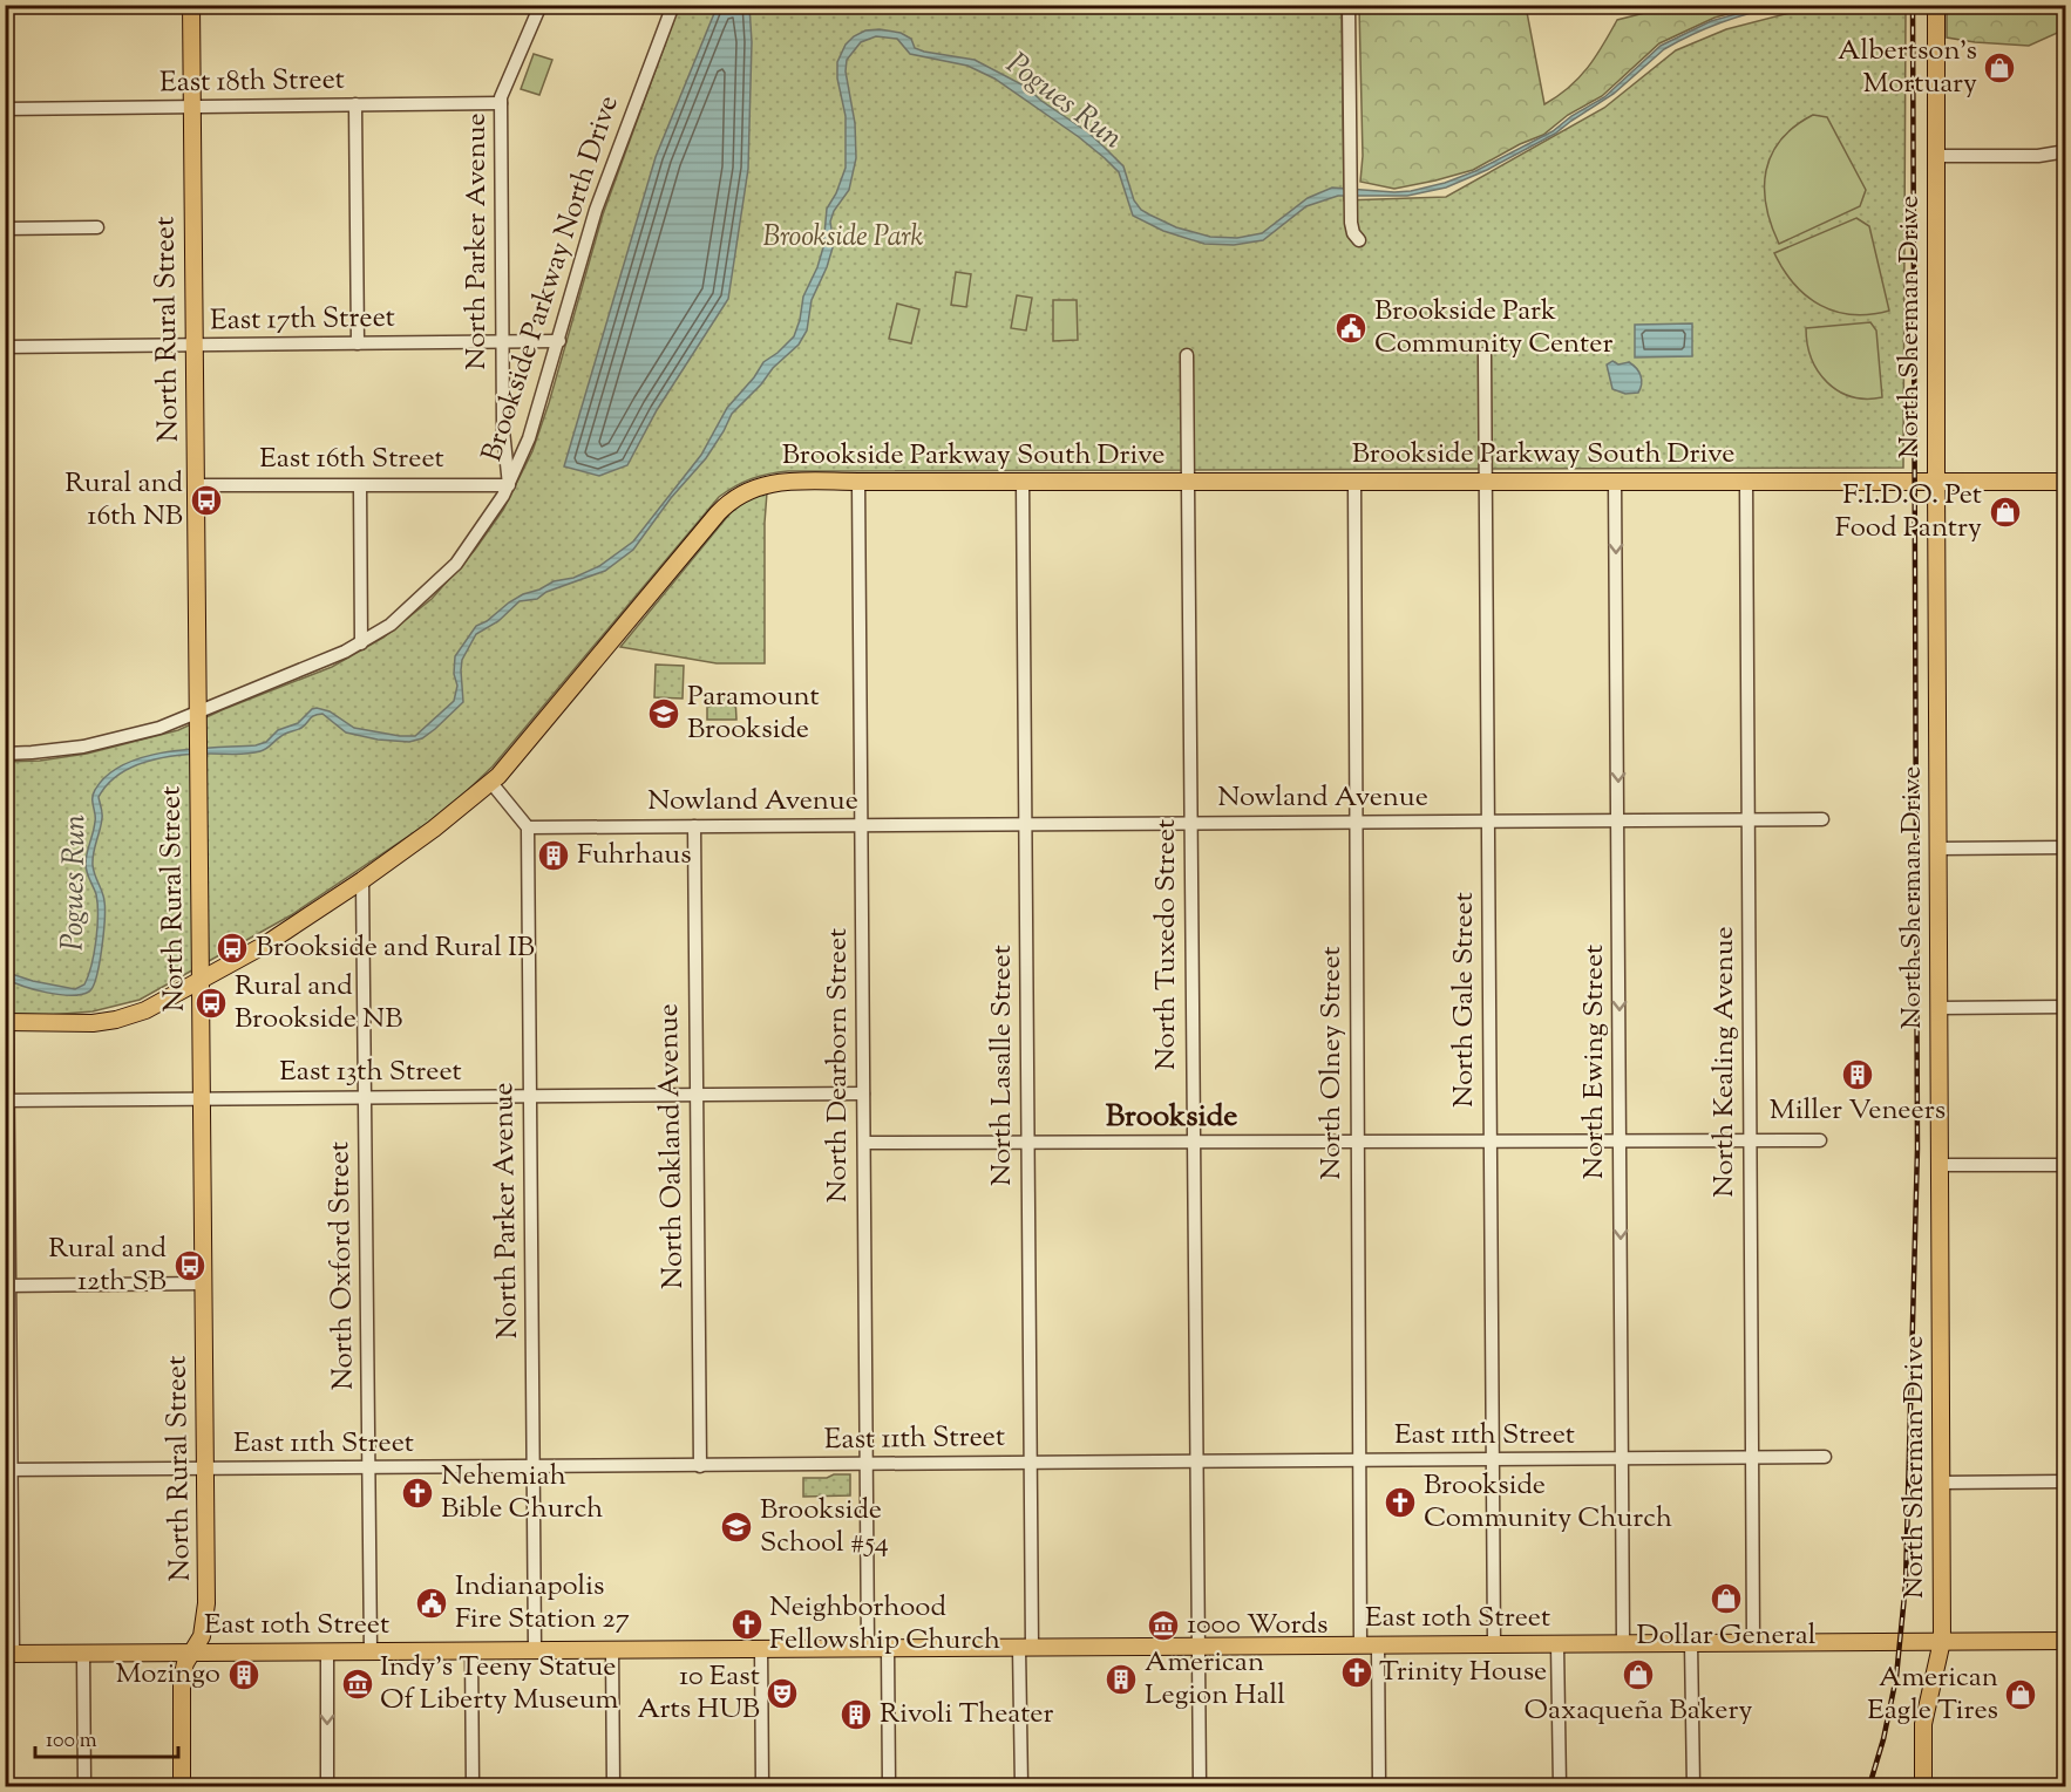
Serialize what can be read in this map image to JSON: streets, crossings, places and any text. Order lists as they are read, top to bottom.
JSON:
{
  "streets": {
    "main road": [
      "North Sherman Drive",
      "North Rural Street",
      "Brookside Parkway South Drive",
      "East 10th Street"
    ],
    "street": [
      "East 18th Street",
      "North Parker Avenue",
      "Brookside Parkway North Drive",
      "East 17th Street",
      "East 16th Street",
      "Nowland Avenue",
      "North Tuxedo Street",
      "North Gale Street",
      "North Ewing Street",
      "North Kealing Avenue",
      "North Olney Street",
      "North Dearborn Street",
      "North Lasalle Street",
      "East 13th Street",
      "North Oakland Avenue",
      "North Oxford Street",
      "East 11th Street"
    ]
  },
  "crossings": [
    ["East 18th Street", "North Parker Avenue"],
    ["East 18th Street", "North Rural Street"],
    ["North Parker Avenue", "Brookside Parkway North Drive"],
    ["North Parker Avenue", "East 17th Street"],
    ["North Parker Avenue", "East 16th Street"],
    ["North Parker Avenue", "Nowland Avenue"],
    ["North Parker Avenue", "East 13th Street"],
    ["North Parker Avenue", "East 11th Street"],
    ["North Parker Avenue", "East 10th Street"],
    ["Brookside Parkway North Drive", "East 17th Street"],
    ["Brookside Parkway North Drive", "North Rural Street"],
    ["Brookside Parkway North Drive", "East 16th Street"],
    ["East 17th Street", "North Rural Street"],
    ["North Sherman Drive", "Brookside Parkway South Drive"],
    ["North Sherman Drive", "East 10th Street"],
    ["North Rural Street", "Brookside Parkway South Drive"],
    ["North Rural Street", "East 16th Street"],
    ["North Rural Street", "East 13th Street"],
    ["North Rural Street", "East 11th Street"],
    ["North Rural Street", "East 10th Street"],
    ["Brookside Parkway South Drive", "North Tuxedo Street"],
    ["Brookside Parkway South Drive", "North Gale Street"],
    ["Brookside Parkway South Drive", "North Ewing Street"],
    ["Brookside Parkway South Drive", "North Kealing Avenue"],
    ["Brookside Parkway South Drive", "North Olney Street"],
    ["Brookside Parkway South Drive", "North Dearborn Street"],
    ["Brookside Parkway South Drive", "North Lasalle Street"],
    ["Brookside Parkway South Drive", "North Oxford Street"],
    ["Nowland Avenue", "North Tuxedo Street"],
    ["Nowland Avenue", "North Gale Street"],
    ["Nowland Avenue", "North Ewing Street"],
    ["Nowland Avenue", "North Kealing Avenue"],
    ["Nowland Avenue", "North Olney Street"],
    ["Nowland Avenue", "North Dearborn Street"],
    ["Nowland Avenue", "North Lasalle Street"],
    ["Nowland Avenue", "North Oakland Avenue"],
    ["North Tuxedo Street", "East 11th Street"],
    ["North Tuxedo Street", "East 10th Street"],
    ["North Gale Street", "East 11th Street"],
    ["North Gale Street", "East 10th Street"],
    ["North Ewing Street", "East 11th Street"],
    ["North Ewing Street", "East 10th Street"],
    ["North Kealing Avenue", "East 11th Street"],
    ["North Kealing Avenue", "East 10th Street"],
    ["North Olney Street", "East 11th Street"],
    ["North Olney Street", "East 10th Street"],
    ["North Dearborn Street", "East 13th Street"],
    ["North Dearborn Street", "East 11th Street"],
    ["North Dearborn Street", "East 10th Street"],
    ["North Lasalle Street", "East 11th Street"],
    ["North Lasalle Street", "East 10th Street"],
    ["East 13th Street", "North Oakland Avenue"],
    ["East 13th Street", "North Oxford Street"],
    ["North Oakland Avenue", "East 11th Street"],
    ["North Oxford Street", "East 11th Street"],
    ["North Oxford Street", "East 10th Street"]
  ],
  "one_way": ["North Ewing Street"],
  "districts": ["Brookside"],
  "water": ["Pogues Run"],
  "parks": ["Brookside Park"],
  "places": {
    "shop": [
      "Albertson's Mortuary",
      "F.I.D.O. Pet Food Pantry",
      "Dollar General",
      "Oaxaqueña Bakery",
      "American Eagle Tires"
    ],
    "public building": ["Brookside Park Community Center", "Indianapolis Fire Station 27"],
    "bus stop": [
      "Rural and 16th NB",
      "Brookside and Rural IB",
      "Rural and Brookside NB",
      "Rural and 12th SB"
    ],
    "school or university": ["Paramount Brookside", "Brookside School #54"],
    "building": [
      "Fuhrhaus",
      "Miller Veneers",
      "Mozingo",
      "American Legion Hall",
      "Rivoli Theater"
    ],
    "church": [
      "Nehemiah Bible Church",
      "Brookside Community Church",
      "Neighborhood Fellowship Church",
      "Trinity House"
    ],
    "museum": ["1000 Words", "Indy's Teeny Statue Of Liberty Museum"],
    "theatre": ["10 East Arts HUB"]
  },
  "scale_bar": "100 m"
}
